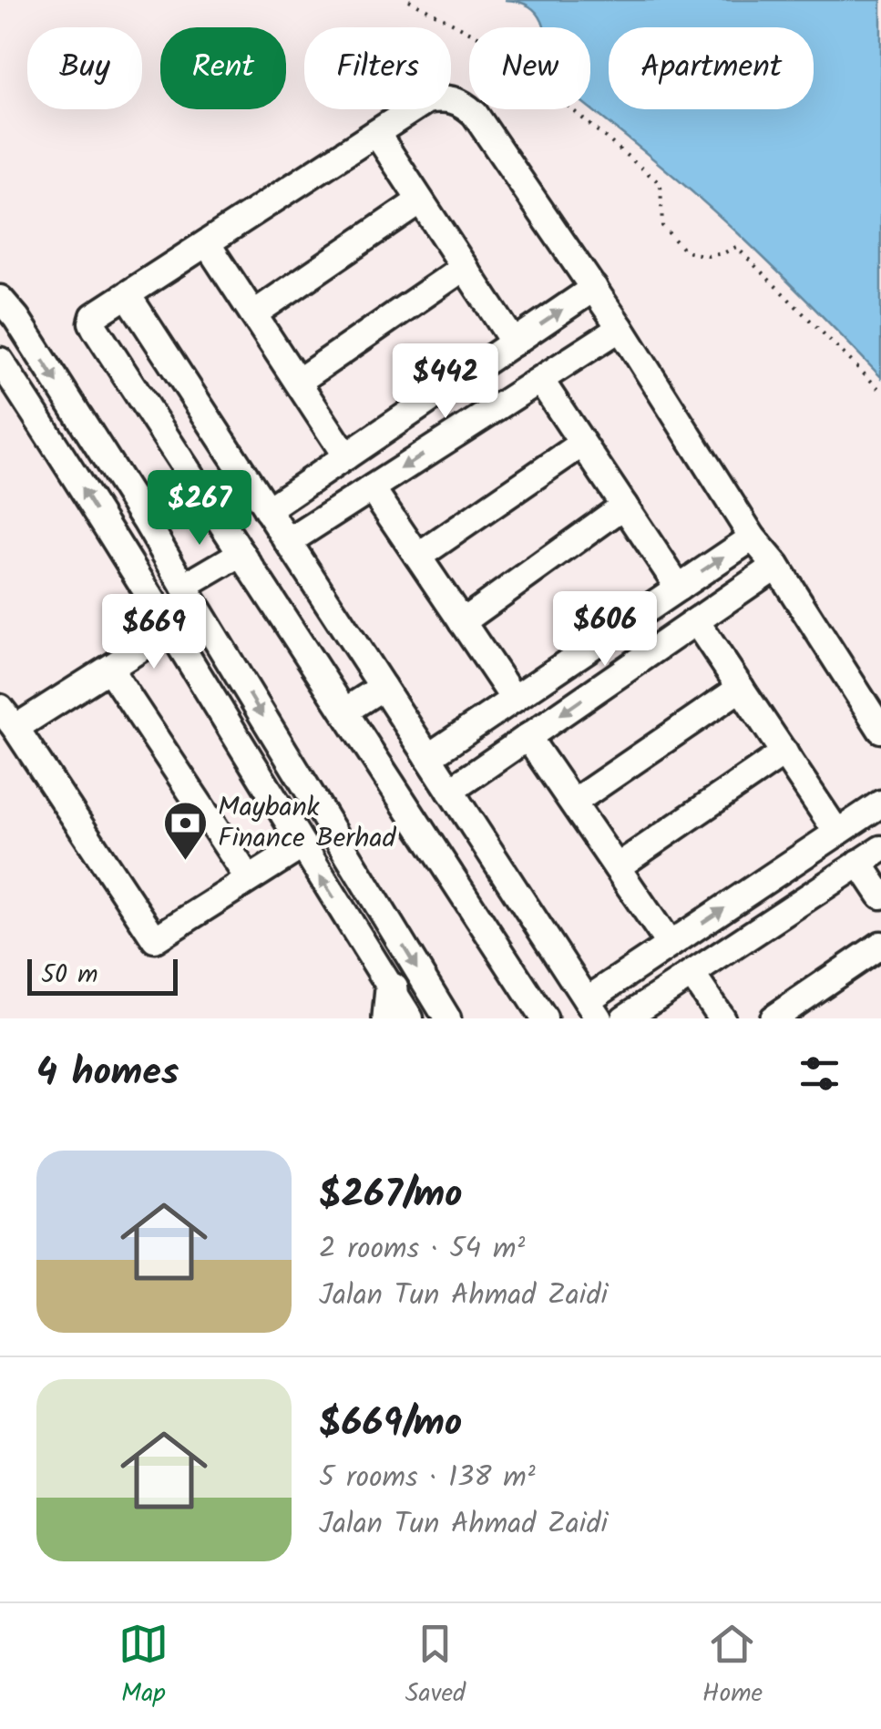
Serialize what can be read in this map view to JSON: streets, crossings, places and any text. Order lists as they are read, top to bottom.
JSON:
{
  "places": {
    "bank": ["Maybank Finance Berhad"]
  },
  "scale_bar": "50 m",
  "page": {
    "chip": [
      "Buy",
      "Rent",
      "Filters",
      "New",
      "Apartment"
    ],
    "price": [
      "$442",
      "$267",
      "$606",
      "$669"
    ],
    "scale": "50 m",
    "heading": "4 homes",
    "list": [
      {
        "name": "$267/mo",
        "note": "2 rooms · 54 m² · Jalan Tun Ahmad Zaidi"
      },
      {
        "name": "$669/mo",
        "note": "5 rooms · 138 m² · Jalan Tun Ahmad Zaidi"
      }
    ],
    "tabs": ["Map", "Saved", "Home"]
  }
}
